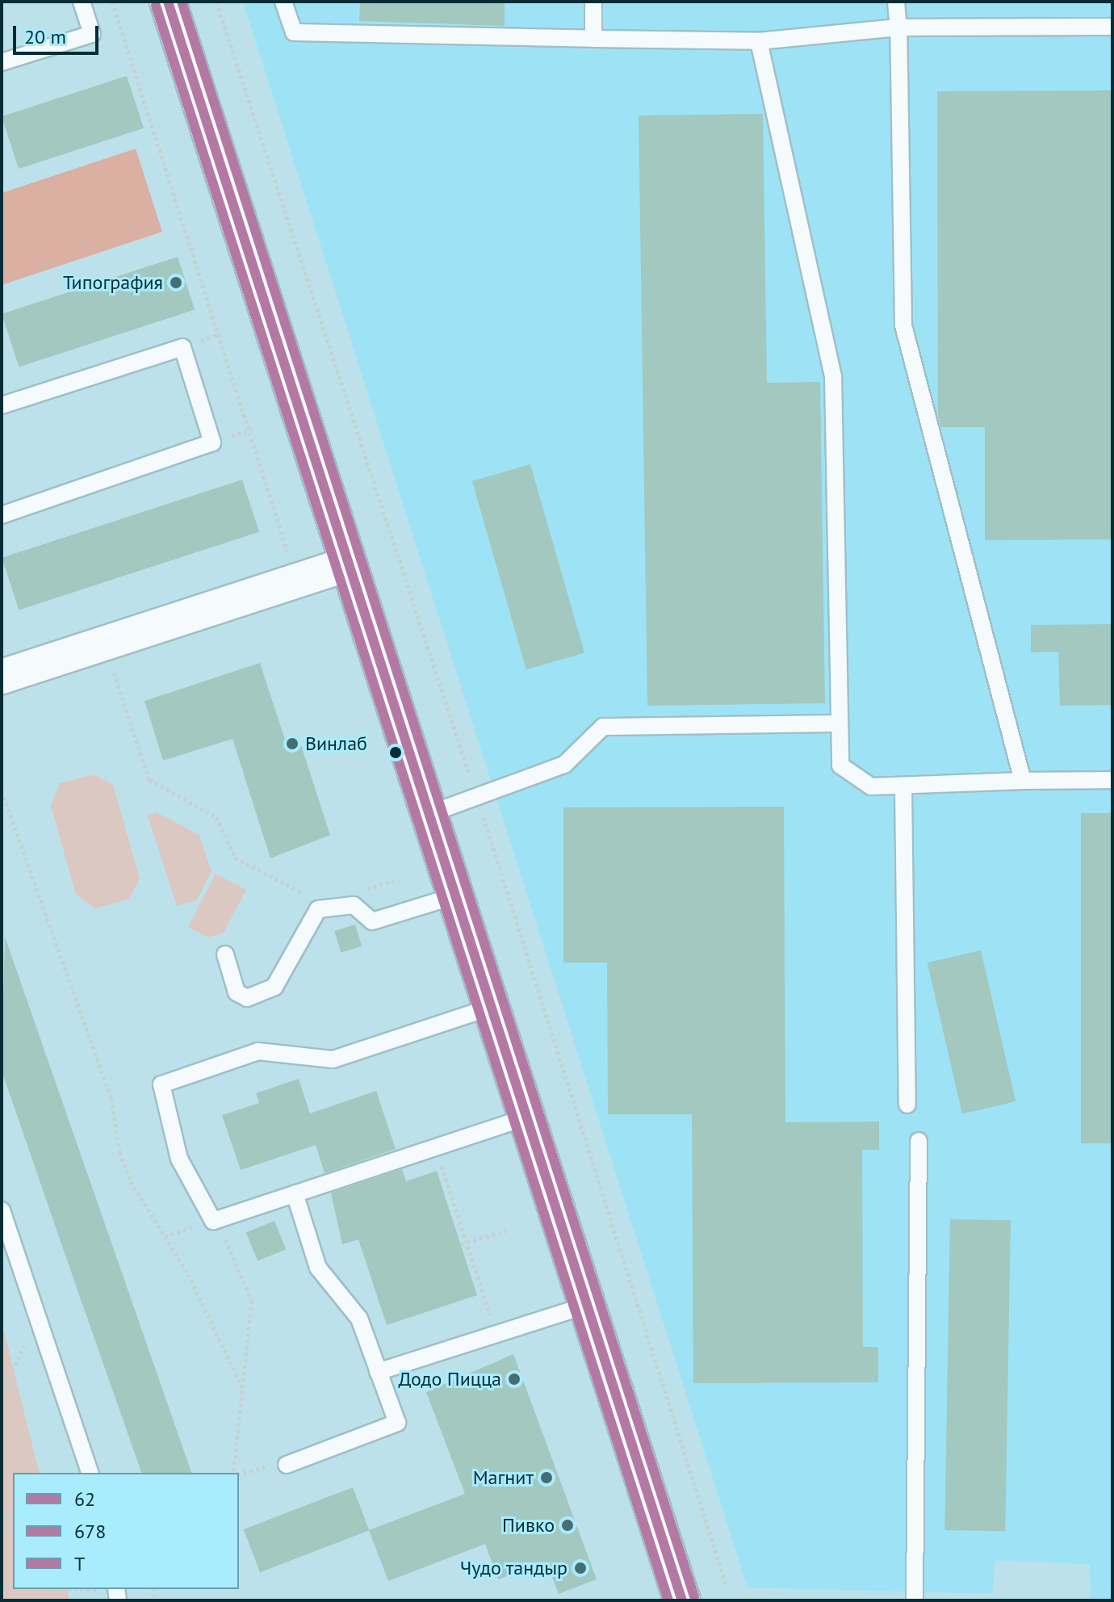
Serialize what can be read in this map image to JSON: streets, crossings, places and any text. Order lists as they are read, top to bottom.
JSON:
{
  "places": [
    "Типография",
    "Винлаб",
    "Додо Пицца",
    "Магнит",
    "Пивко",
    "Чудо тандыр"
  ],
  "lines": ["transit line 62", "transit line Т", "transit line 678"],
  "legend": ["62", "678", "Т"],
  "scale_bar": "20 m"
}
